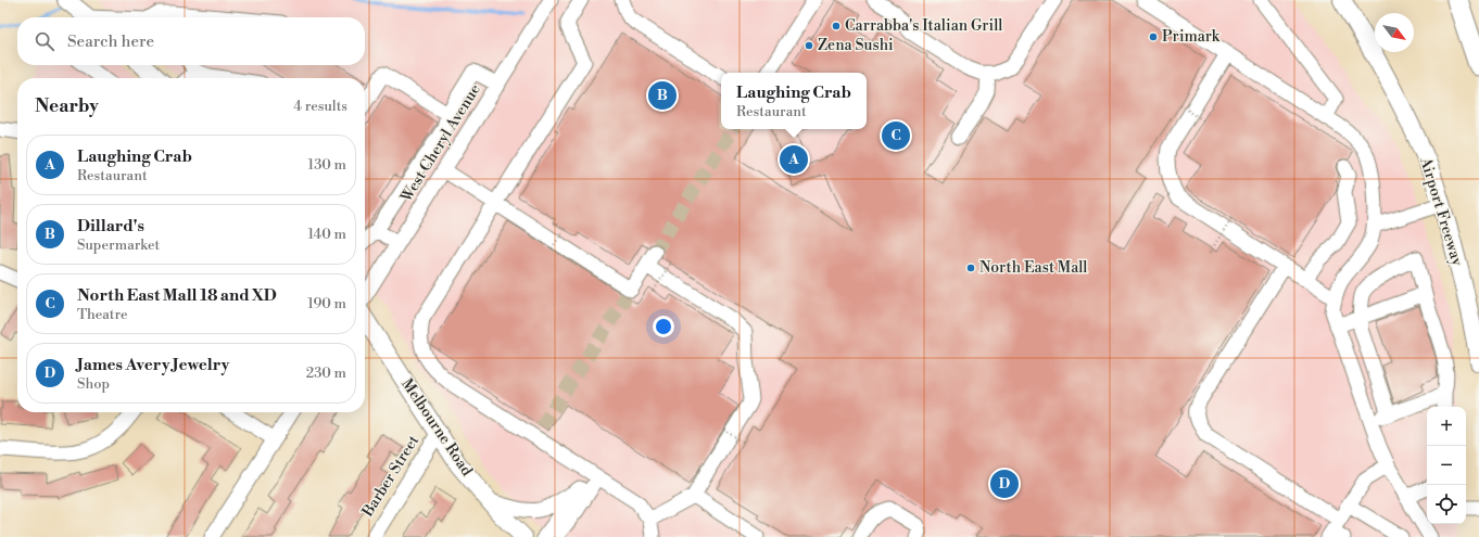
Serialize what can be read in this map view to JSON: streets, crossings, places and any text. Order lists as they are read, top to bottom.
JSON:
{
  "streets": {
    "main road": ["Airport Freeway", "Melbourne Road"],
    "street": ["West Cheryl Avenue", "Barber Street"]
  },
  "crossings": [
    ["Melbourne Road", "Barber Street"]
  ],
  "places": [
    "Carrabba's Italian Grill",
    "Primark",
    "Zena Sushi",
    "North East Mall"
  ],
  "north": "bottom right",
  "page": {
    "search": "Search here",
    "popup": ["Laughing Crab", "Restaurant"],
    "heading": ["Nearby", "4 results"],
    "pins": [
      "B",
      "C",
      "A",
      "D"
    ],
    "list": [
      {
        "mark": "A",
        "name": "Laughing Crab",
        "note": "Restaurant",
        "value": "130 m"
      },
      {
        "mark": "B",
        "name": "Dillard's",
        "note": "Supermarket",
        "value": "140 m"
      },
      {
        "mark": "C",
        "name": "North East Mall 18 and XD",
        "note": "Theatre",
        "value": "190 m"
      },
      {
        "mark": "D",
        "name": "James Avery Jewelry",
        "note": "Shop",
        "value": "230 m"
      }
    ],
    "map_buttons": ["+", "−"]
  }
}
